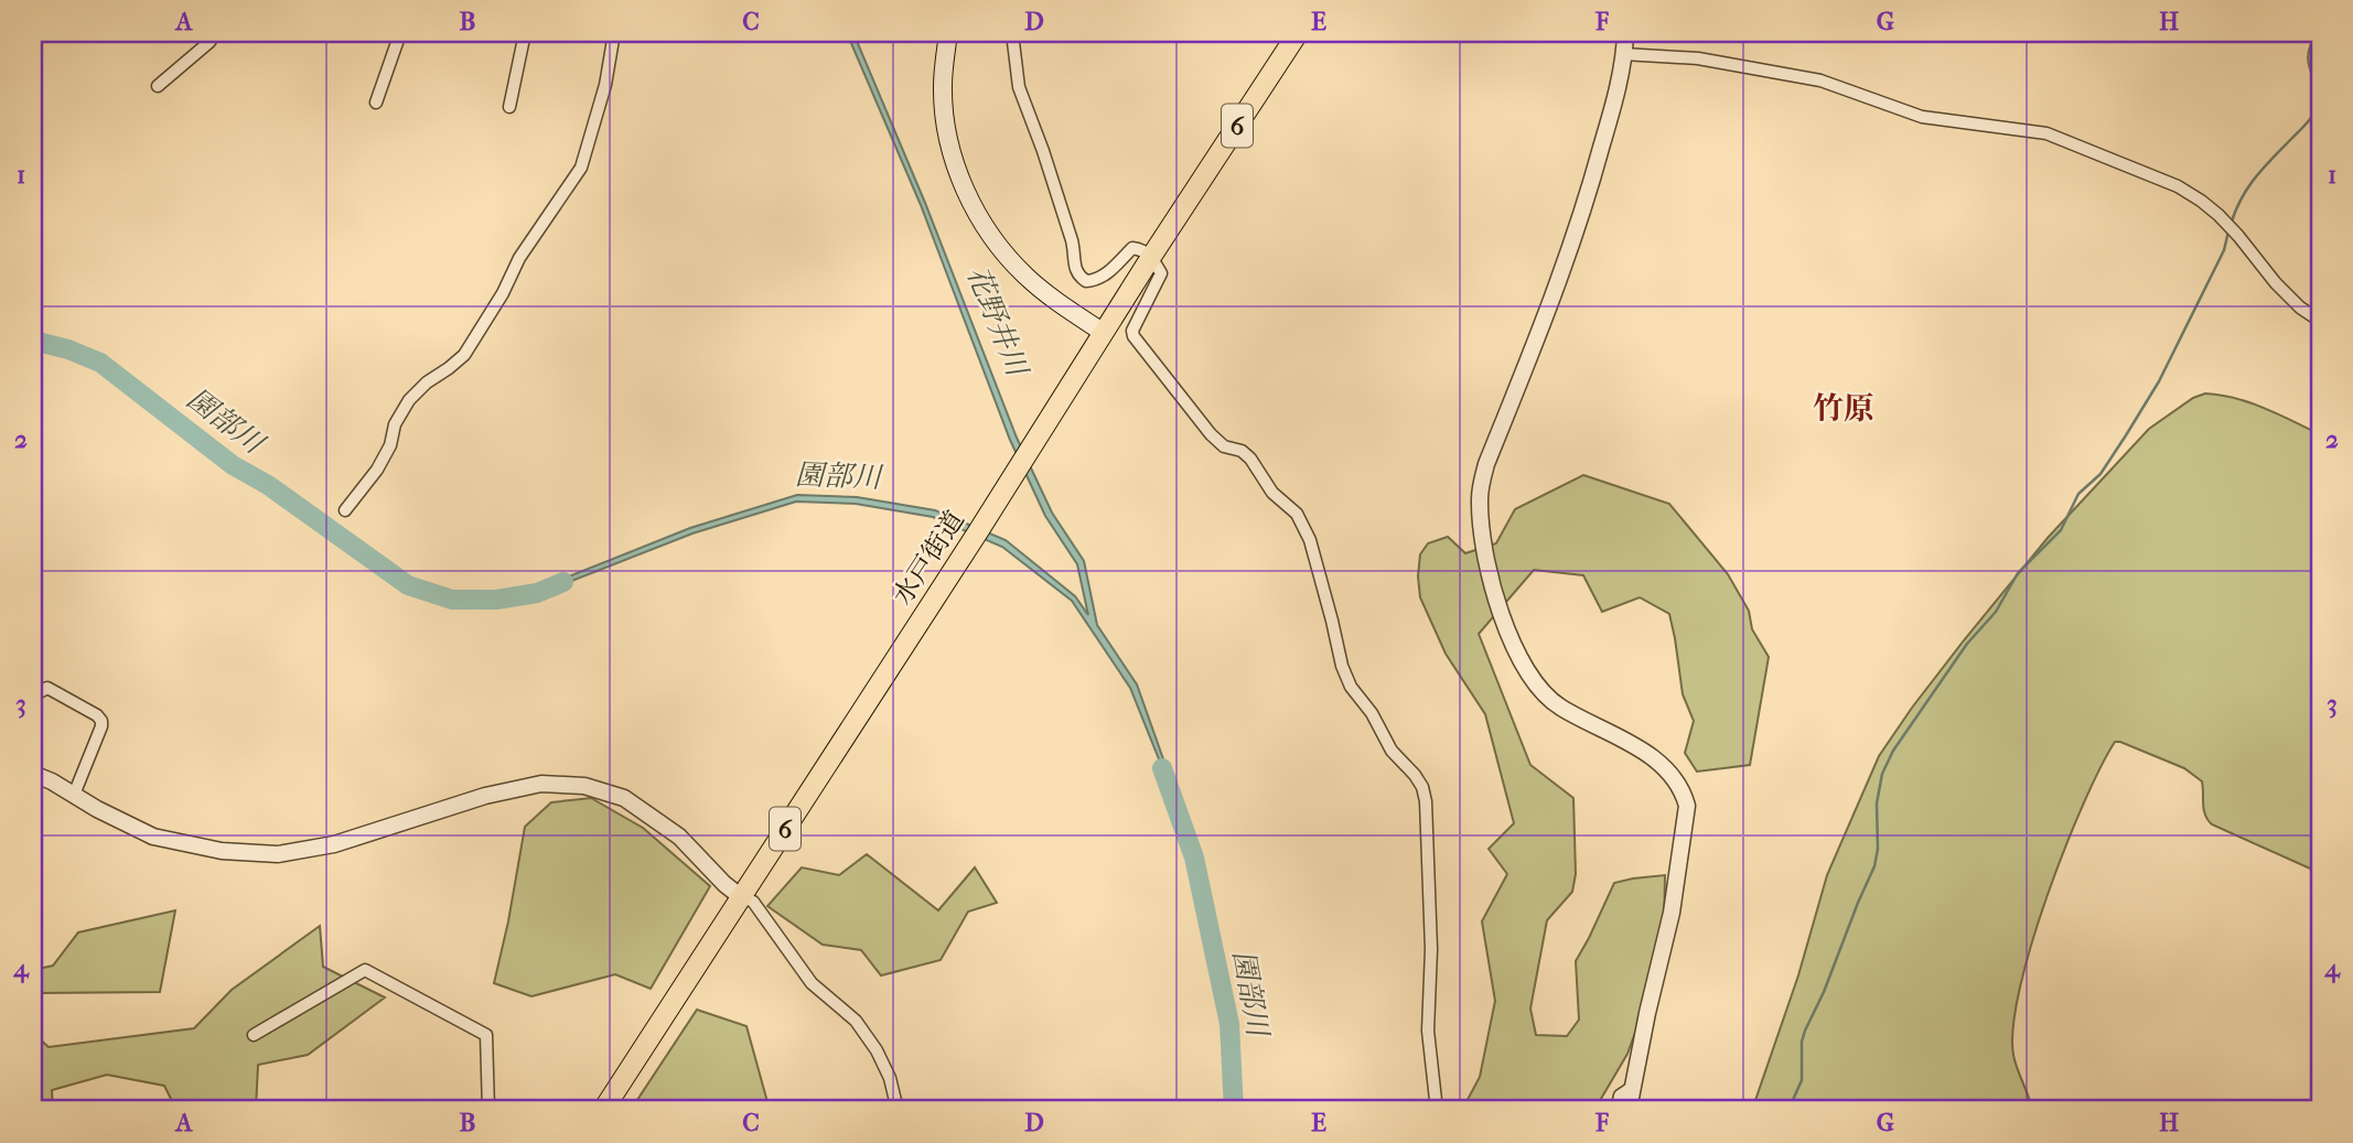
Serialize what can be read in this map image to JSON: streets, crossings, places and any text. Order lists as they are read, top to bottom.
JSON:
{
  "streets": {
    "highway": ["6", "水戸街道"]
  },
  "districts": ["竹原"],
  "water": ["花野井川", "園部川"],
  "grid": {
    "columns": [
      "A",
      "B",
      "C",
      "D",
      "E",
      "F",
      "G",
      "H"
    ],
    "rows": [
      "1",
      "2",
      "3",
      "4"
    ]
  }
}
